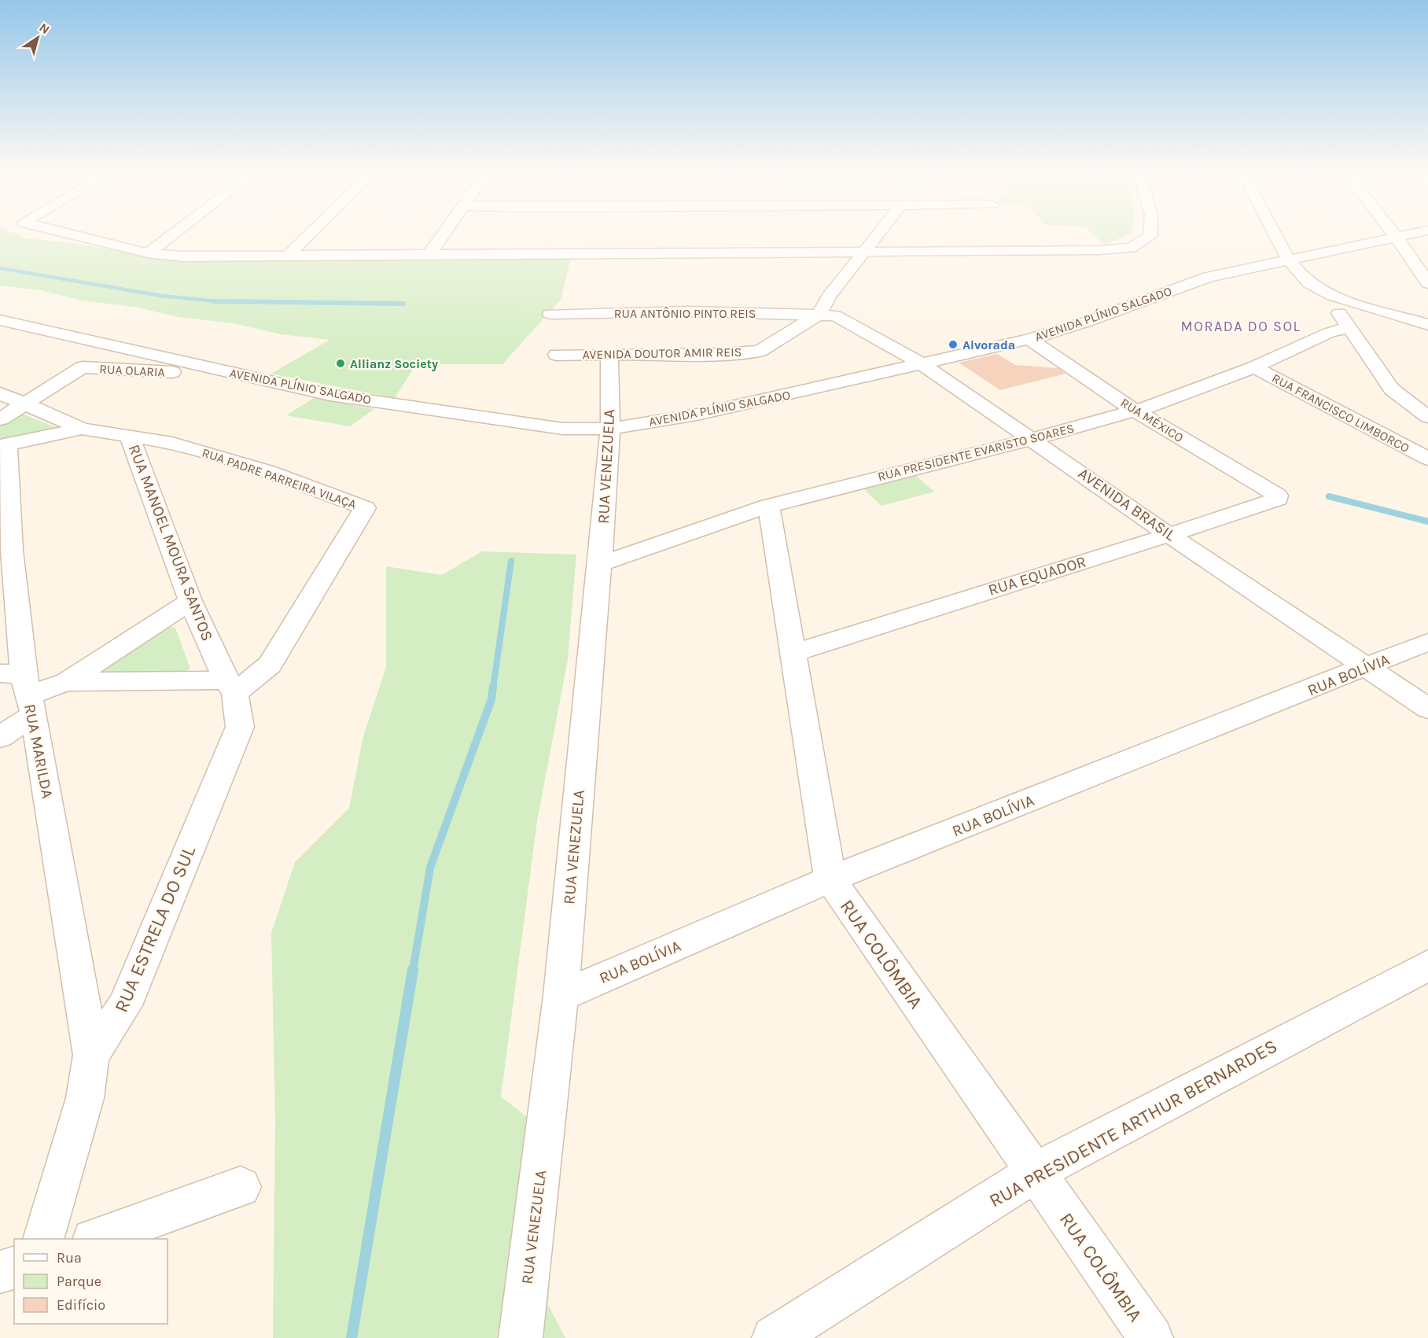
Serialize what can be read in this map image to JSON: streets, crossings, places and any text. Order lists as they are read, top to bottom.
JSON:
{
  "streets": {
    "street": [
      "RUA ANTÔNIO PINTO REIS",
      "AVENIDA PLÍNIO SALGADO",
      "AVENIDA DOUTOR AMIR REIS",
      "RUA OLARIA",
      "RUA FRANCISCO LIMBORCO",
      "RUA MÉXICO",
      "RUA PRESIDENTE EVARISTO SOARES",
      "RUA VENEZUELA",
      "RUA PADRE PARREIRA VILAÇA",
      "AVENIDA BRASIL",
      "RUA MANOEL MOURA SANTOS",
      "RUA EQUADOR",
      "RUA BOLÍVIA",
      "RUA MARILDA",
      "RUA ESTRELA DO SUL",
      "RUA COLÔMBIA",
      "RUA PRESIDENTE ARTHUR BERNARDES"
    ]
  },
  "crossings": [
    ["RUA ANTÔNIO PINTO REIS", "AVENIDA DOUTOR AMIR REIS"],
    ["RUA ANTÔNIO PINTO REIS", "AVENIDA BRASIL"],
    ["AVENIDA PLÍNIO SALGADO", "RUA OLARIA"],
    ["AVENIDA PLÍNIO SALGADO", "RUA MÉXICO"],
    ["AVENIDA PLÍNIO SALGADO", "RUA VENEZUELA"],
    ["AVENIDA PLÍNIO SALGADO", "AVENIDA BRASIL"],
    ["AVENIDA DOUTOR AMIR REIS", "RUA VENEZUELA"],
    ["AVENIDA DOUTOR AMIR REIS", "AVENIDA BRASIL"],
    ["RUA FRANCISCO LIMBORCO", "RUA PRESIDENTE EVARISTO SOARES"],
    ["RUA MÉXICO", "RUA PRESIDENTE EVARISTO SOARES"],
    ["RUA MÉXICO", "RUA EQUADOR"],
    ["RUA PRESIDENTE EVARISTO SOARES", "RUA VENEZUELA"],
    ["RUA PRESIDENTE EVARISTO SOARES", "AVENIDA BRASIL"],
    ["RUA PRESIDENTE EVARISTO SOARES", "RUA COLÔMBIA"],
    ["RUA VENEZUELA", "RUA BOLÍVIA"],
    ["RUA PADRE PARREIRA VILAÇA", "RUA MANOEL MOURA SANTOS"],
    ["AVENIDA BRASIL", "RUA EQUADOR"],
    ["AVENIDA BRASIL", "RUA BOLÍVIA"],
    ["RUA MANOEL MOURA SANTOS", "RUA ESTRELA DO SUL"],
    ["RUA EQUADOR", "RUA COLÔMBIA"],
    ["RUA BOLÍVIA", "RUA COLÔMBIA"],
    ["RUA MARILDA", "RUA ESTRELA DO SUL"],
    ["RUA COLÔMBIA", "RUA PRESIDENTE ARTHUR BERNARDES"]
  ],
  "districts": ["MORADA DO SOL"],
  "places": ["Alvorada", "Allianz Society"],
  "legend": ["Rua", "Parque", "Edifício"],
  "north": "top right"
}
